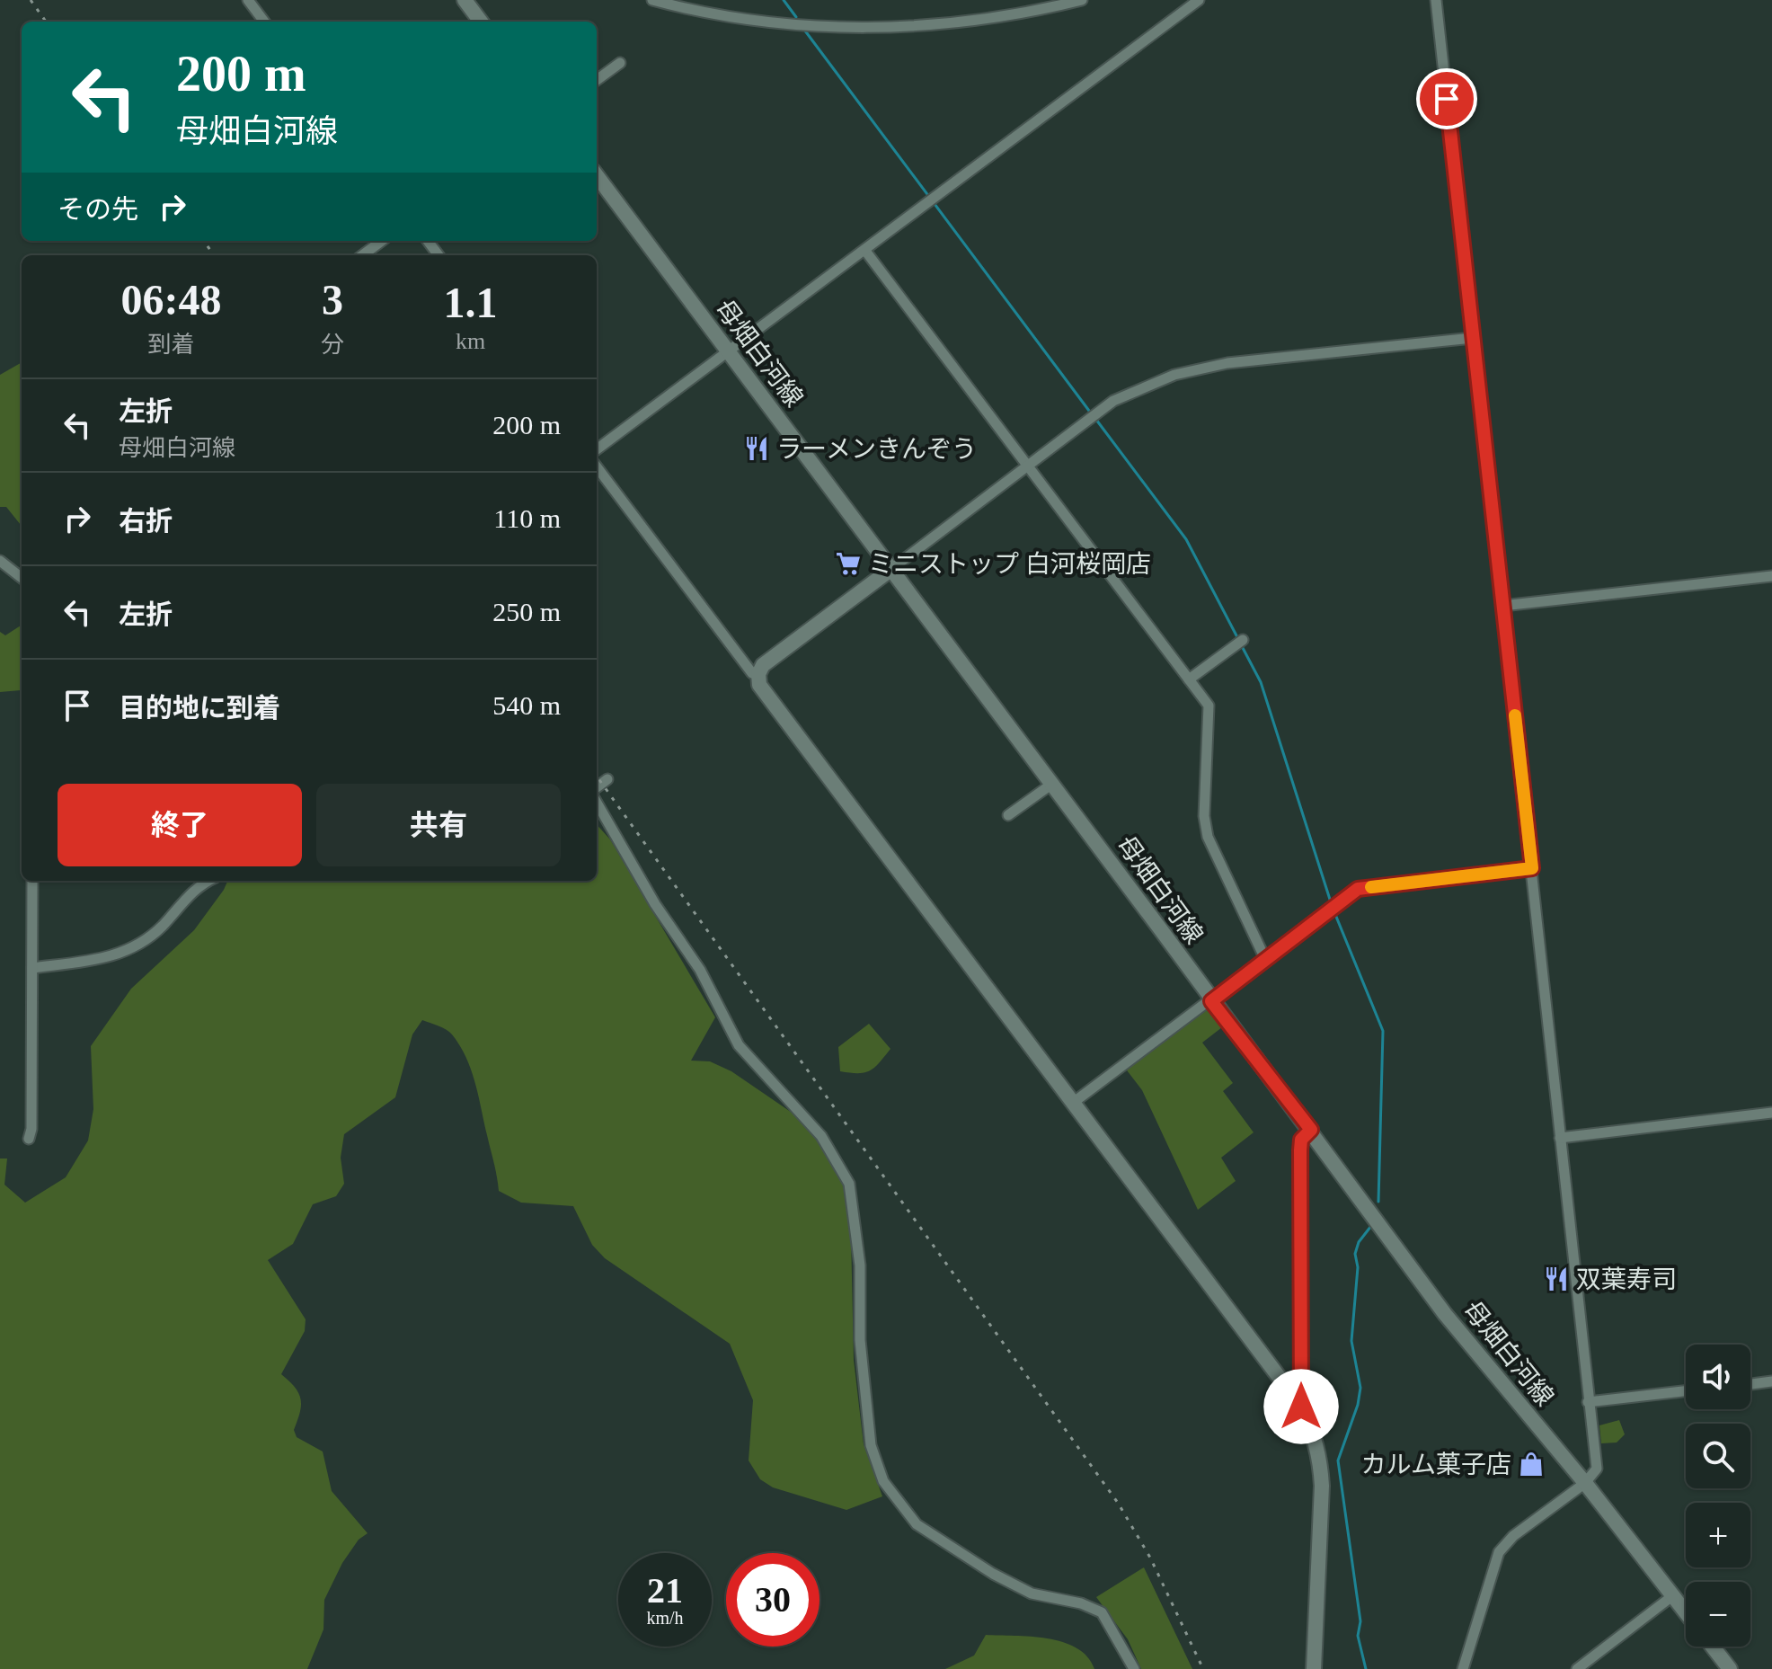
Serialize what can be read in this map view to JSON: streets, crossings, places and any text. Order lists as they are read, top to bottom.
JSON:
{
  "streets": {
    "main road": ["母畑白河線"]
  },
  "places": {
    "restaurant": ["ラーメンきんぞう", "双葉寿司"],
    "supermarket": ["ミニストップ 白河桜岡店"],
    "shop": ["カルム菓子店"]
  },
  "page": {
    "turn": ["200 m", "母畑白河線"],
    "then": "その先",
    "eta": [
      "06:48",
      "到着",
      "3",
      "分",
      "1.1",
      "km"
    ],
    "list": [
      {
        "name": "左折",
        "note": "母畑白河線",
        "value": "200 m"
      },
      {
        "name": "右折",
        "value": "110 m"
      },
      {
        "name": "左折",
        "value": "250 m"
      },
      {
        "name": "目的地に到着",
        "value": "540 m"
      }
    ],
    "buttons": ["終了", "共有"],
    "map_buttons": ["+", "−"],
    "speed": "21 km/h",
    "limit": "30"
  }
}
